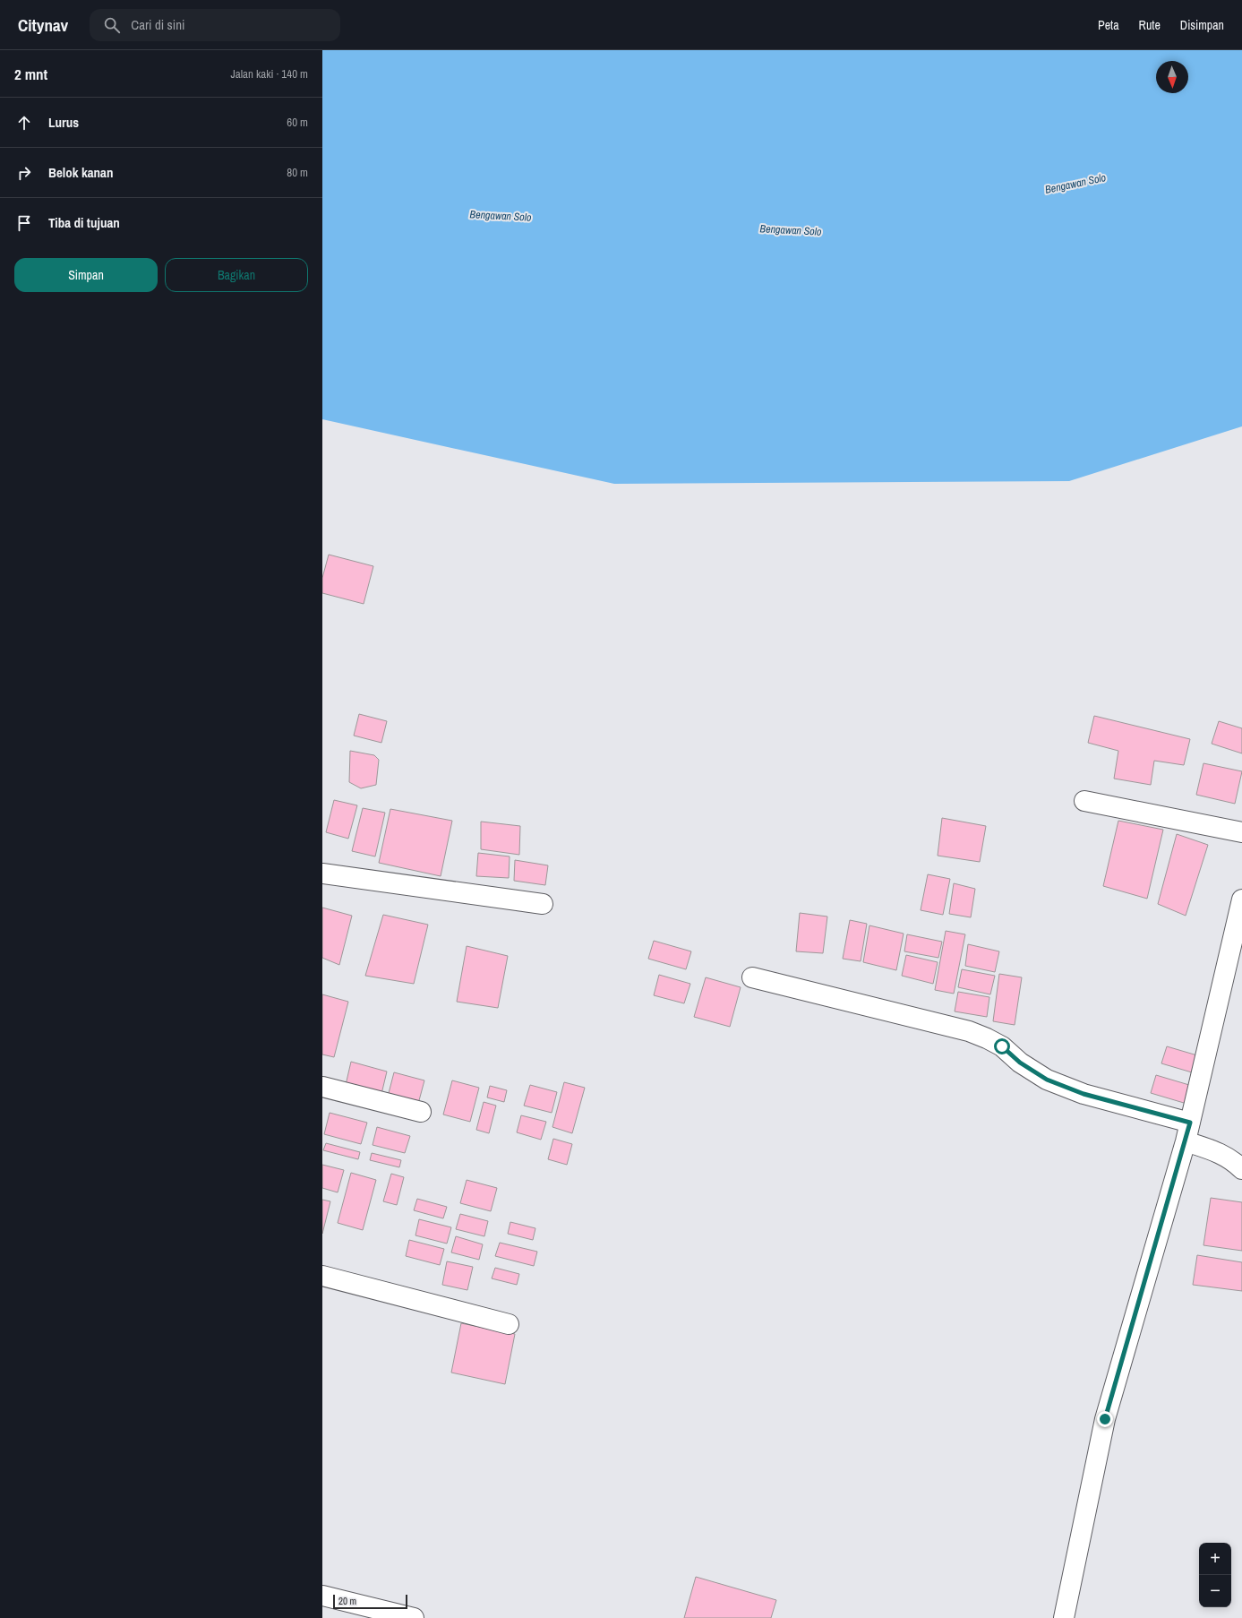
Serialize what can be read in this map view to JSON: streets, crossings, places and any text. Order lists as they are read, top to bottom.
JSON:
{
  "water": ["Bengawan Solo"],
  "scale_bar": "20 m",
  "north": "bottom",
  "page": {
    "header": "Citynav",
    "search": "Cari di sini",
    "nav": ["Peta", "Rute", "Disimpan"],
    "heading": ["2 mnt", "Jalan kaki · 140 m"],
    "list": [
      ["Lurus", "60 m"],
      ["Belok kanan", "80 m"],
      "Tiba di tujuan"
    ],
    "buttons": ["Simpan", "Bagikan"],
    "map_buttons": ["+", "−"],
    "scale": "20 m"
  }
}
